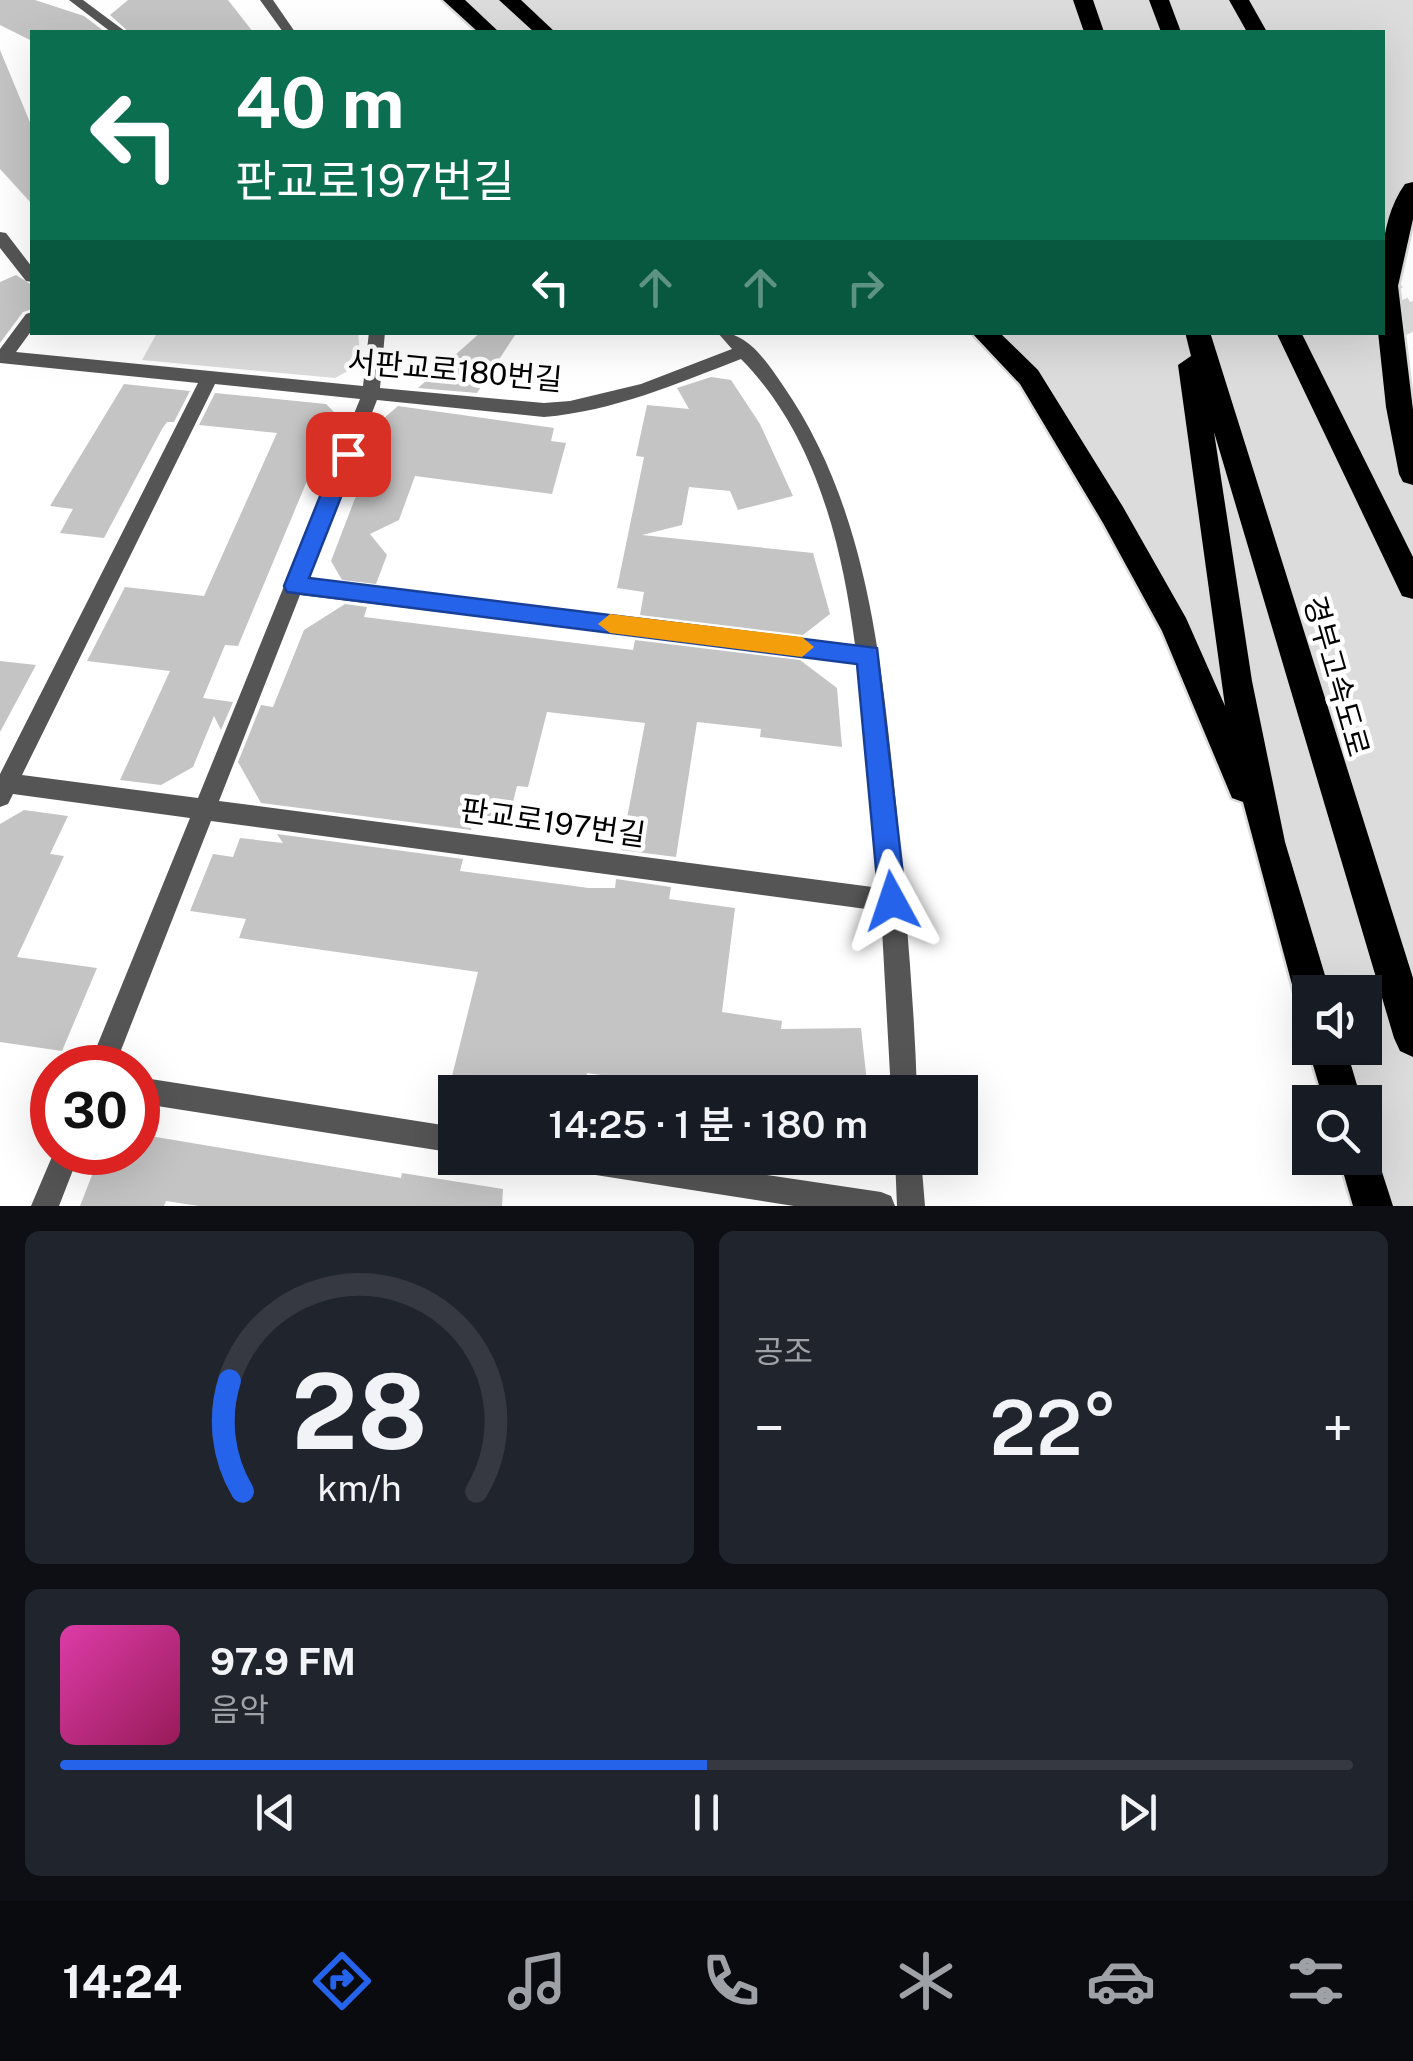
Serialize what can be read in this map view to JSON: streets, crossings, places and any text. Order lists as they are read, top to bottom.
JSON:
{
  "streets": {
    "highway": ["경부고속도로"],
    "street": ["서판교로180번길", "판교로197번길"]
  },
  "page": {
    "turn": ["40 m", "판교로197번길"],
    "limit": "30",
    "trip": "14:25 · 1 분 · 180 m",
    "tile": "공조",
    "heat": ["−", "22°", "+"],
    "song": ["97.9 FM", "음악"],
    "tabs": "14:24",
    "gauge": ["28", "km/h"]
  }
}
